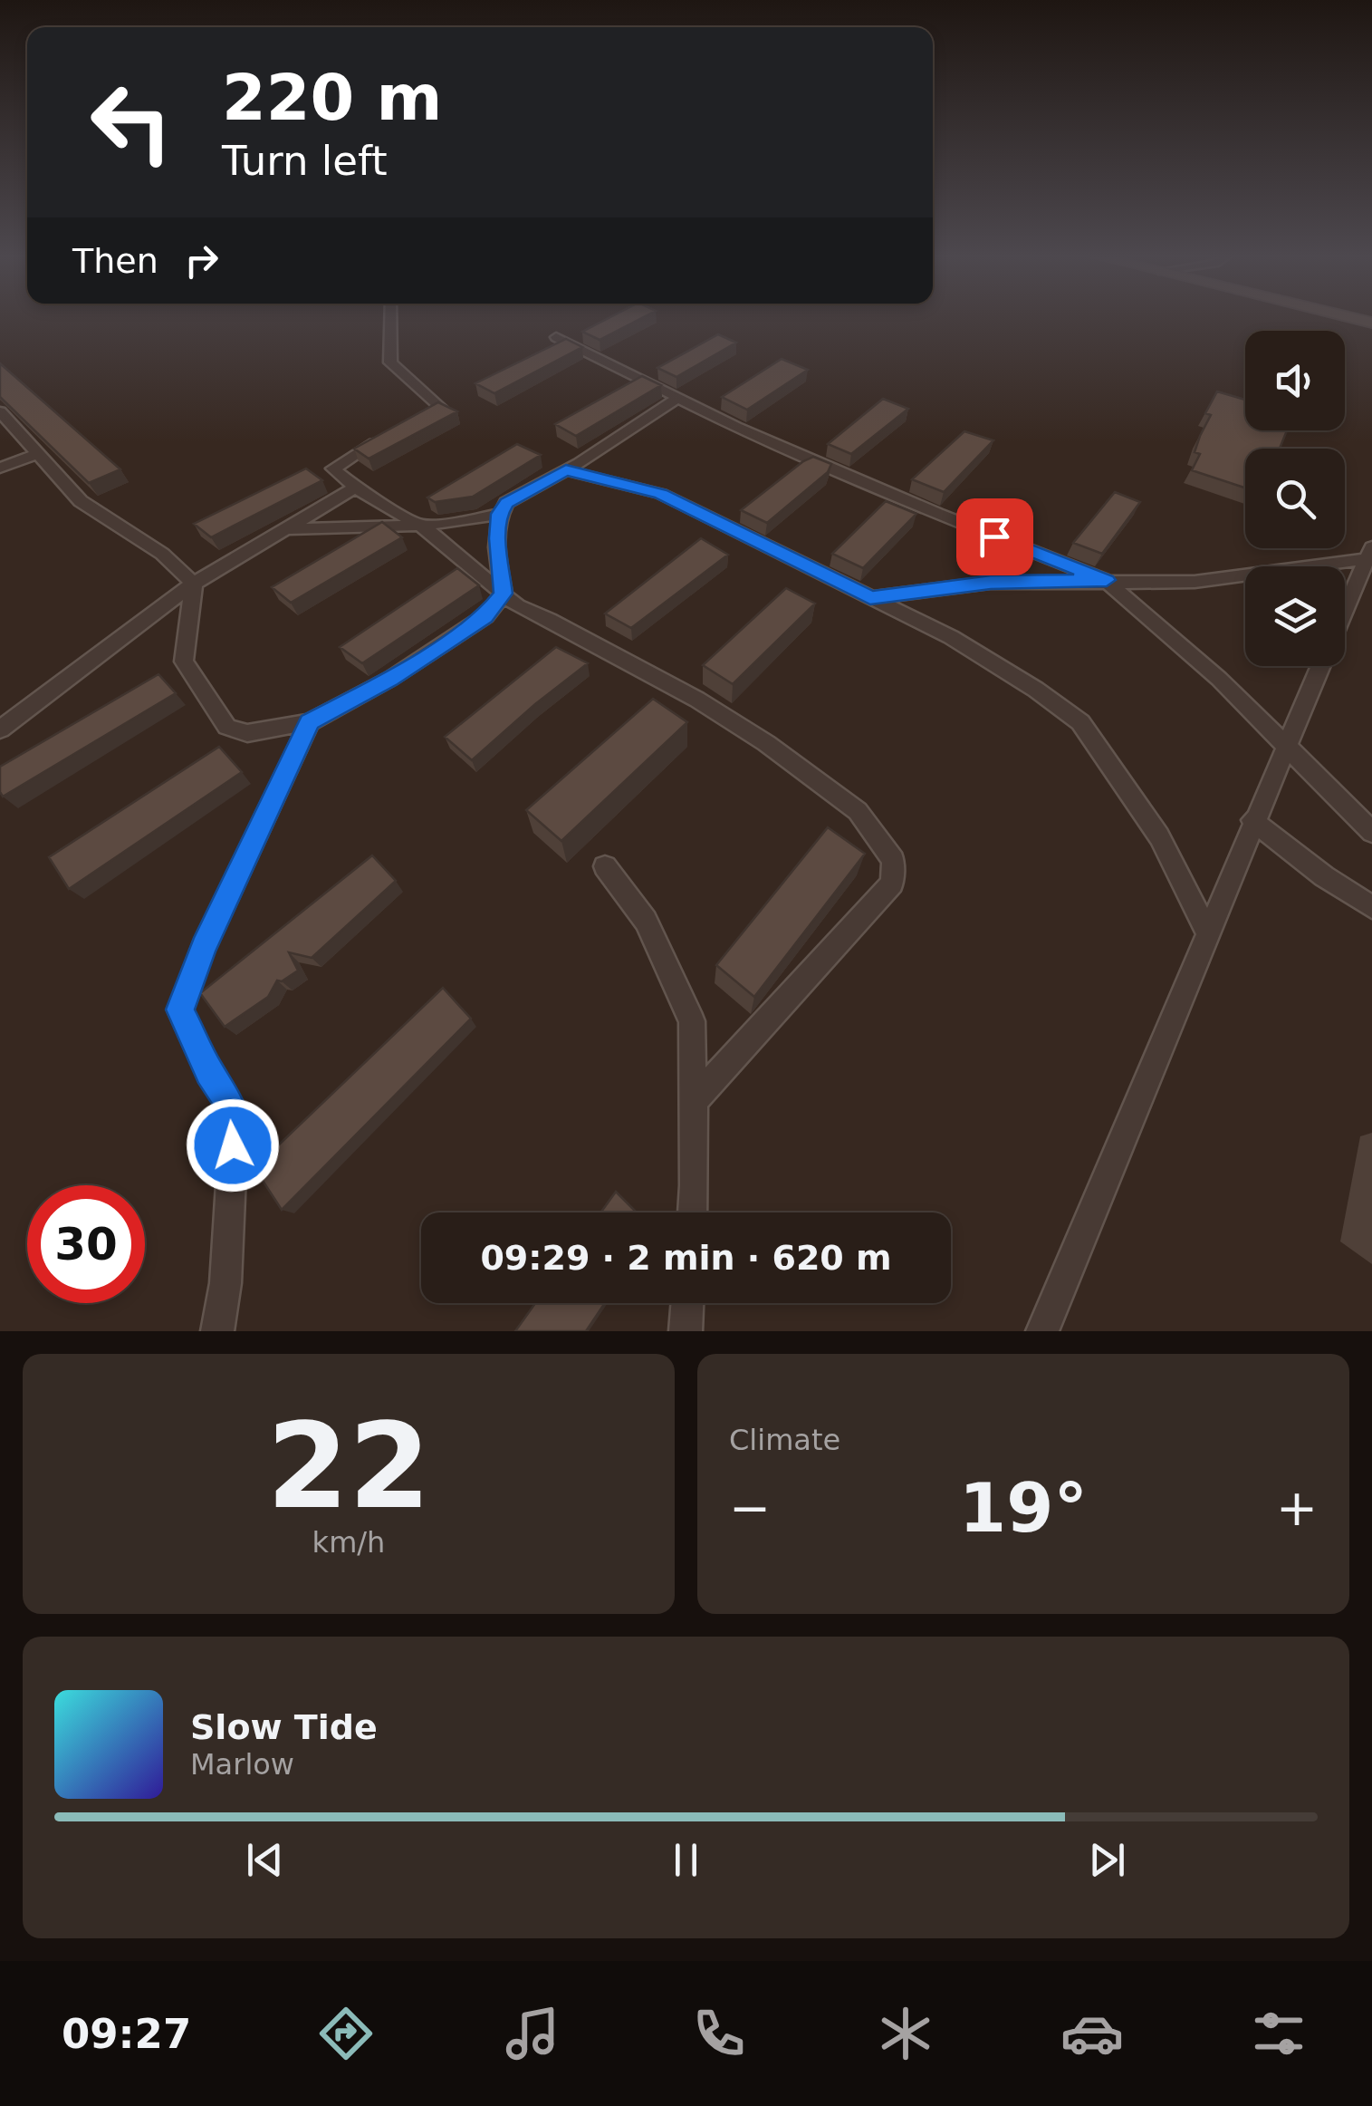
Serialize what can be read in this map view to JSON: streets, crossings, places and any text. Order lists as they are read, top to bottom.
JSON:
{
  "page": {
    "turn": ["220 m", "Turn left"],
    "then": "Then",
    "limit": "30",
    "trip": "09:29 · 2 min · 620 m",
    "tile": [
      ["22", "km/h"],
      "Climate"
    ],
    "heat": ["−", "19°", "+"],
    "song": ["Slow Tide", "Marlow"],
    "tabs": "09:27"
  }
}
